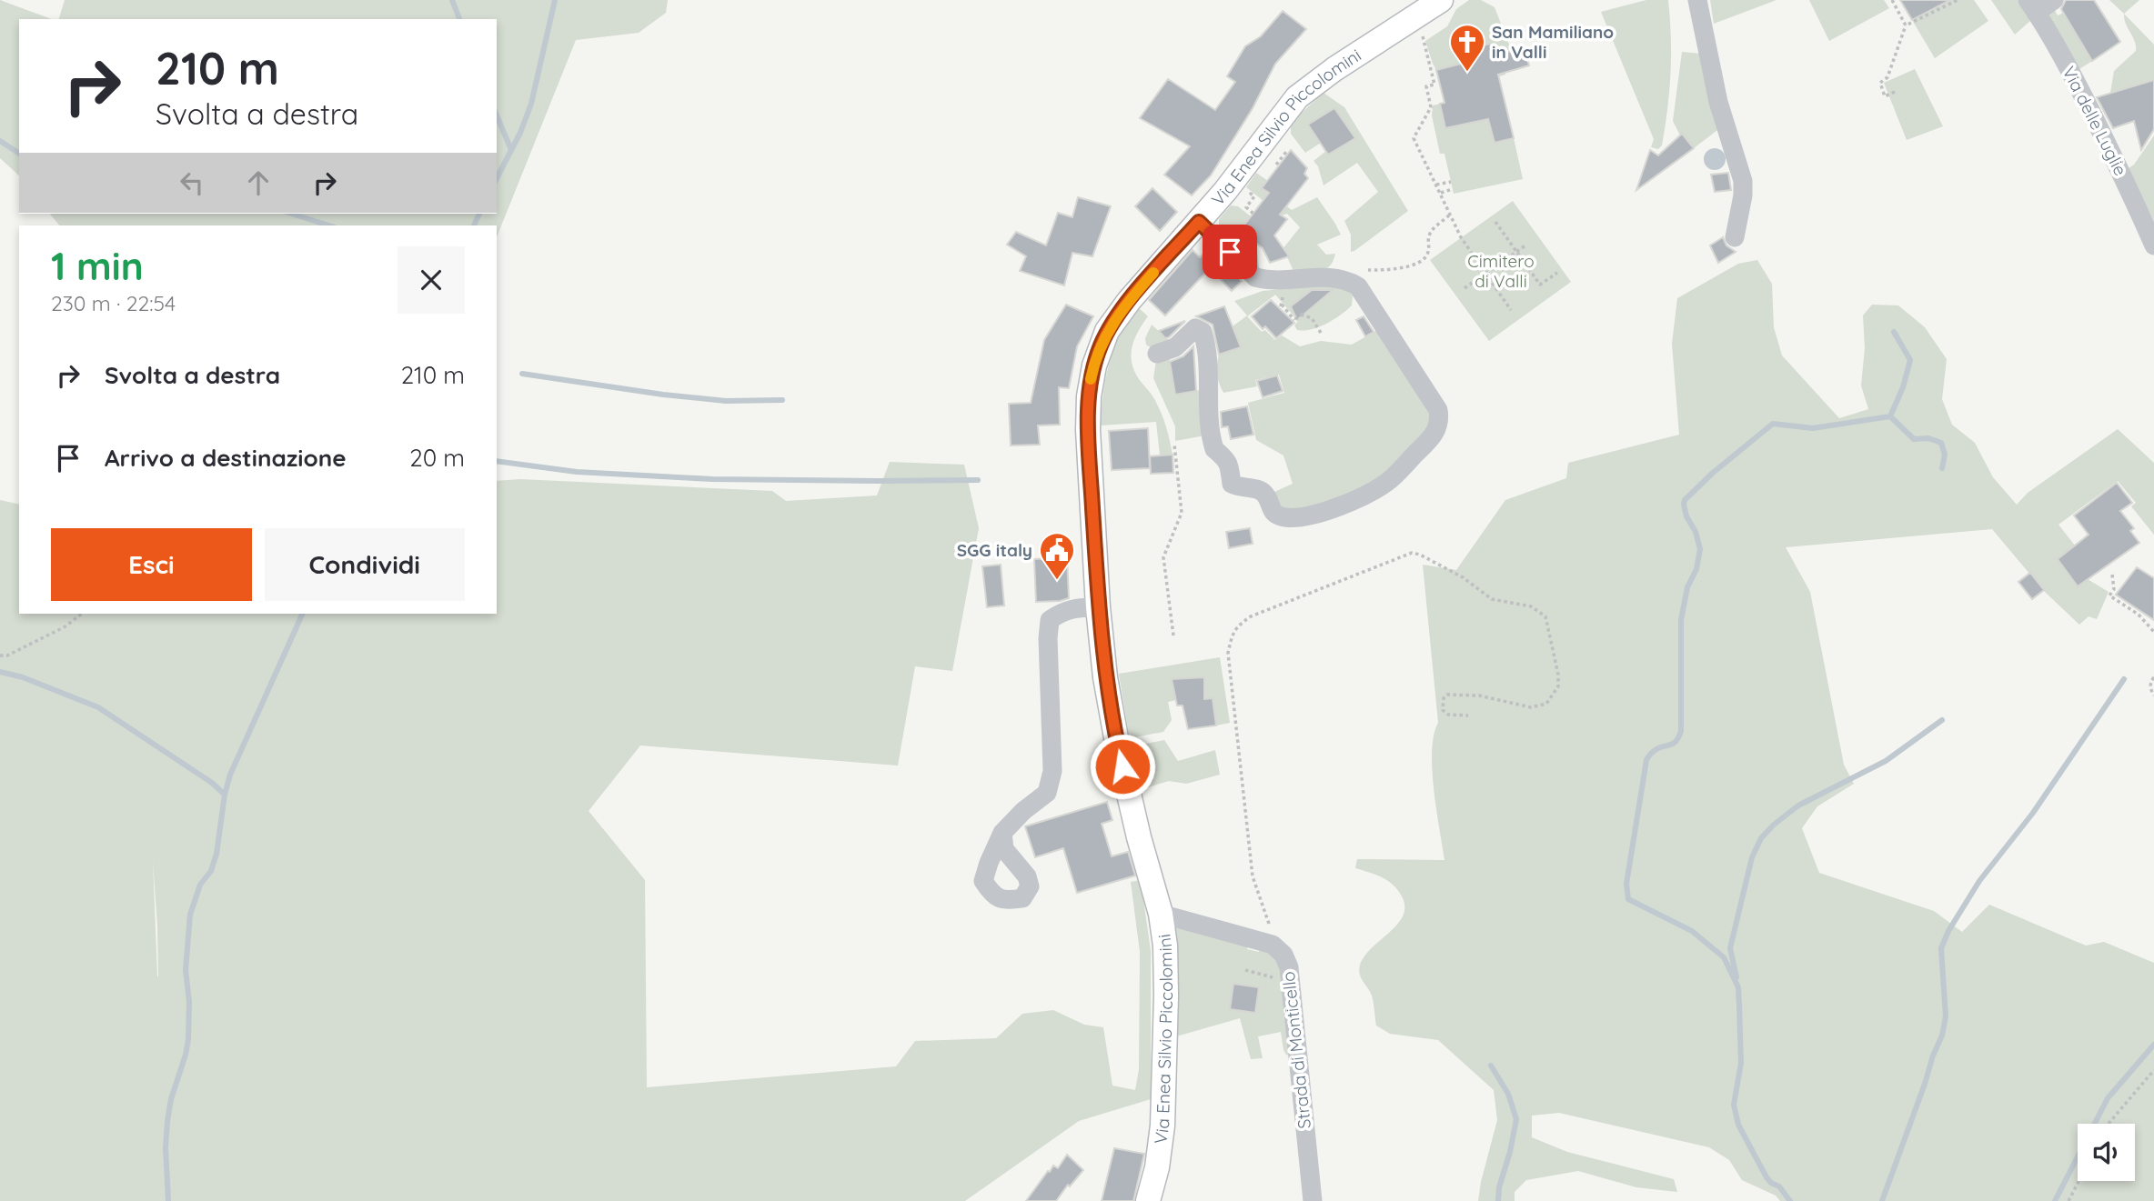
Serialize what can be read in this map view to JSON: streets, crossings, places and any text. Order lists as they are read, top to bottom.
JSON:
{
  "streets": {
    "main road": ["Via Enea Silvio Piccolomini"],
    "street": ["Via delle Luglie", "Strada di Monticello"]
  },
  "parks": ["Cimitero di Valli"],
  "places": {
    "church": ["San Mamiliano in Valli"],
    "public building": ["SGG italy"]
  },
  "page": {
    "turn": ["210 m", "Svolta a destra"],
    "heading": ["1 min", "230 m · 22:54"],
    "list": [
      {
        "name": "Svolta a destra",
        "value": "210 m"
      },
      {
        "name": "Arrivo a destinazione",
        "value": "20 m"
      }
    ],
    "buttons": ["Esci", "Condividi"]
  }
}
